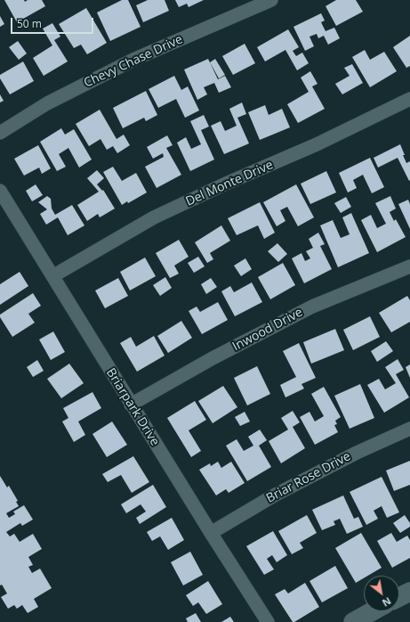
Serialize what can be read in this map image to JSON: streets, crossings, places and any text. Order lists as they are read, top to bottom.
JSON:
{
  "streets": {
    "street": [
      "Chevy Chase Drive",
      "Del Monte Drive",
      "Inwood Drive",
      "Briarpark Drive",
      "Briar Rose Drive"
    ]
  },
  "crossings": [
    ["Del Monte Drive", "Briarpark Drive"],
    ["Inwood Drive", "Briarpark Drive"],
    ["Briarpark Drive", "Briar Rose Drive"]
  ],
  "scale_bar": "50 m",
  "north": "bottom right"
}
